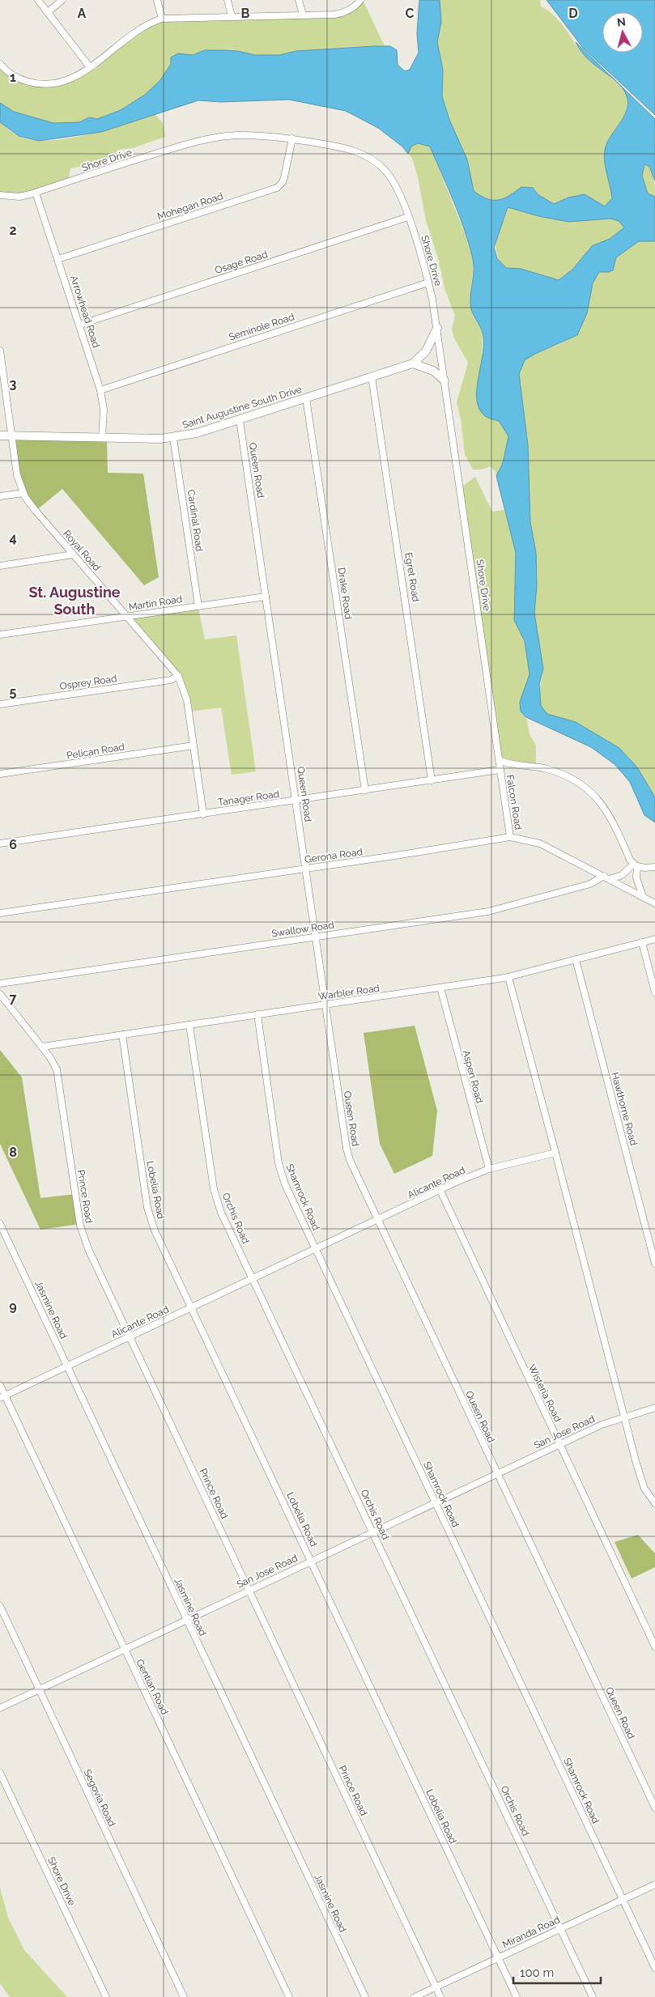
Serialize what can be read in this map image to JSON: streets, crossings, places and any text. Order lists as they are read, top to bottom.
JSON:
{
  "streets": {
    "street": [
      "Shore Drive",
      "Mohegan Road",
      "Osage Road",
      "Arrowhead Road",
      "Seminole Road",
      "Saint Augustine South Drive",
      "Queen Road",
      "Cardinal Road",
      "Royal Road",
      "Egret Road",
      "Drake Road",
      "Martin Road",
      "Osprey Road",
      "Pelican Road",
      "Tanager Road",
      "Falcon Road",
      "Gerona Road",
      "Swallow Road",
      "Warbler Road",
      "Aspen Road",
      "Hawthorne Road",
      "Alicante Road",
      "Lobelia Road",
      "Prince Road",
      "Shamrock Road",
      "Orchis Road",
      "Jasmine Road",
      "Wisteria Road",
      "San Jose Road",
      "Gentian Road",
      "Segovia Road",
      "Miranda Road"
    ]
  },
  "crossings": [
    ["Shore Drive", "Mohegan Road"],
    ["Shore Drive", "Osage Road"],
    ["Shore Drive", "Arrowhead Road"],
    ["Shore Drive", "Seminole Road"],
    ["Shore Drive", "Saint Augustine South Drive"],
    ["Shore Drive", "Tanager Road"],
    ["Shore Drive", "Falcon Road"],
    ["Shore Drive", "Swallow Road"],
    ["Mohegan Road", "Arrowhead Road"],
    ["Osage Road", "Arrowhead Road"],
    ["Arrowhead Road", "Seminole Road"],
    ["Arrowhead Road", "Saint Augustine South Drive"],
    ["Saint Augustine South Drive", "Queen Road"],
    ["Saint Augustine South Drive", "Cardinal Road"],
    ["Saint Augustine South Drive", "Royal Road"],
    ["Saint Augustine South Drive", "Egret Road"],
    ["Saint Augustine South Drive", "Drake Road"],
    ["Queen Road", "Martin Road"],
    ["Queen Road", "Tanager Road"],
    ["Queen Road", "Gerona Road"],
    ["Queen Road", "Swallow Road"],
    ["Queen Road", "Warbler Road"],
    ["Queen Road", "Alicante Road"],
    ["Queen Road", "San Jose Road"],
    ["Cardinal Road", "Martin Road"],
    ["Royal Road", "Martin Road"],
    ["Royal Road", "Osprey Road"],
    ["Royal Road", "Pelican Road"],
    ["Royal Road", "Tanager Road"],
    ["Egret Road", "Tanager Road"],
    ["Drake Road", "Tanager Road"],
    ["Tanager Road", "Falcon Road"],
    ["Falcon Road", "Gerona Road"],
    ["Gerona Road", "Swallow Road"],
    ["Warbler Road", "Aspen Road"],
    ["Warbler Road", "Hawthorne Road"],
    ["Warbler Road", "Lobelia Road"],
    ["Warbler Road", "Prince Road"],
    ["Warbler Road", "Shamrock Road"],
    ["Warbler Road", "Orchis Road"],
    ["Aspen Road", "Alicante Road"],
    ["Alicante Road", "Lobelia Road"],
    ["Alicante Road", "Prince Road"],
    ["Alicante Road", "Shamrock Road"],
    ["Alicante Road", "Orchis Road"],
    ["Alicante Road", "Jasmine Road"],
    ["Alicante Road", "Wisteria Road"],
    ["Alicante Road", "Gentian Road"],
    ["Lobelia Road", "San Jose Road"],
    ["Lobelia Road", "Miranda Road"],
    ["Prince Road", "San Jose Road"],
    ["Prince Road", "Miranda Road"],
    ["Shamrock Road", "San Jose Road"],
    ["Shamrock Road", "Miranda Road"],
    ["Orchis Road", "San Jose Road"],
    ["Orchis Road", "Miranda Road"],
    ["Jasmine Road", "San Jose Road"],
    ["Wisteria Road", "San Jose Road"],
    ["San Jose Road", "Gentian Road"],
    ["San Jose Road", "Segovia Road"]
  ],
  "districts": ["St. Augustine South"],
  "scale_bar": "100 m",
  "north": "top",
  "grid": {
    "columns": [
      "A",
      "B",
      "C",
      "D"
    ],
    "rows": [
      "1",
      "2",
      "3",
      "4",
      "5",
      "6",
      "7",
      "8",
      "9"
    ]
  }
}
